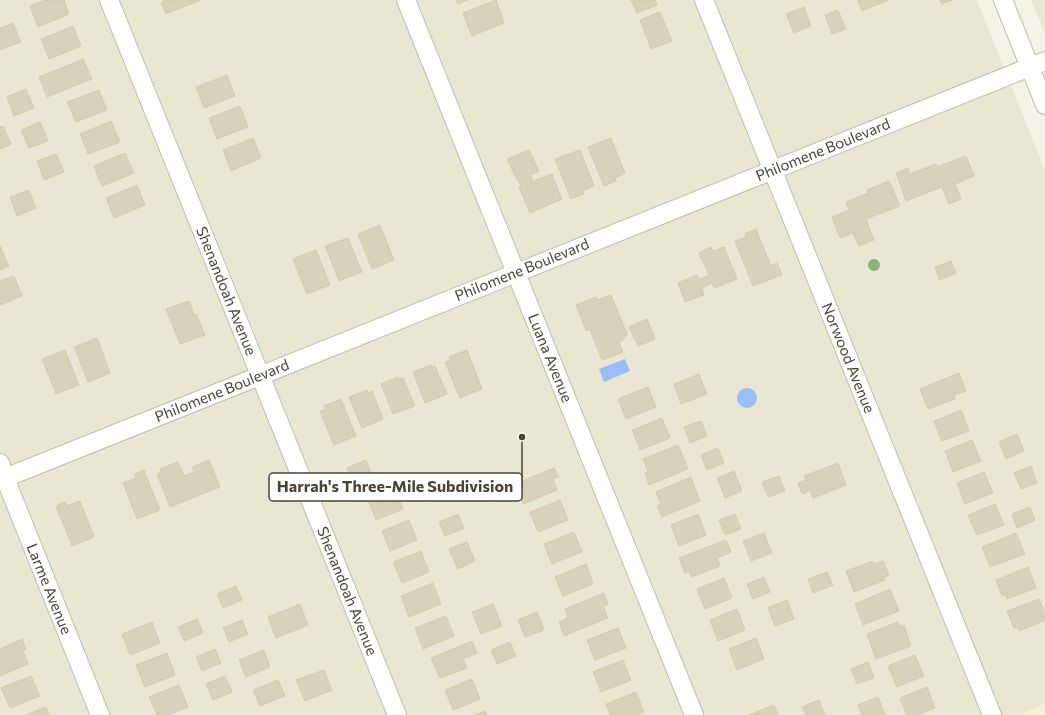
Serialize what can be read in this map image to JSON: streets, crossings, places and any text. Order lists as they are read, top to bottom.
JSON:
{
  "streets": {
    "street": [
      "Philomene Boulevard",
      "Shenandoah Avenue",
      "Luana Avenue",
      "Norwood Avenue",
      "Larme Avenue"
    ]
  },
  "crossings": [
    ["Philomene Boulevard", "Shenandoah Avenue"],
    ["Philomene Boulevard", "Luana Avenue"],
    ["Philomene Boulevard", "Norwood Avenue"],
    ["Philomene Boulevard", "Larme Avenue"]
  ],
  "places": ["Harrah's Three-Mile Subdivision"]
}
